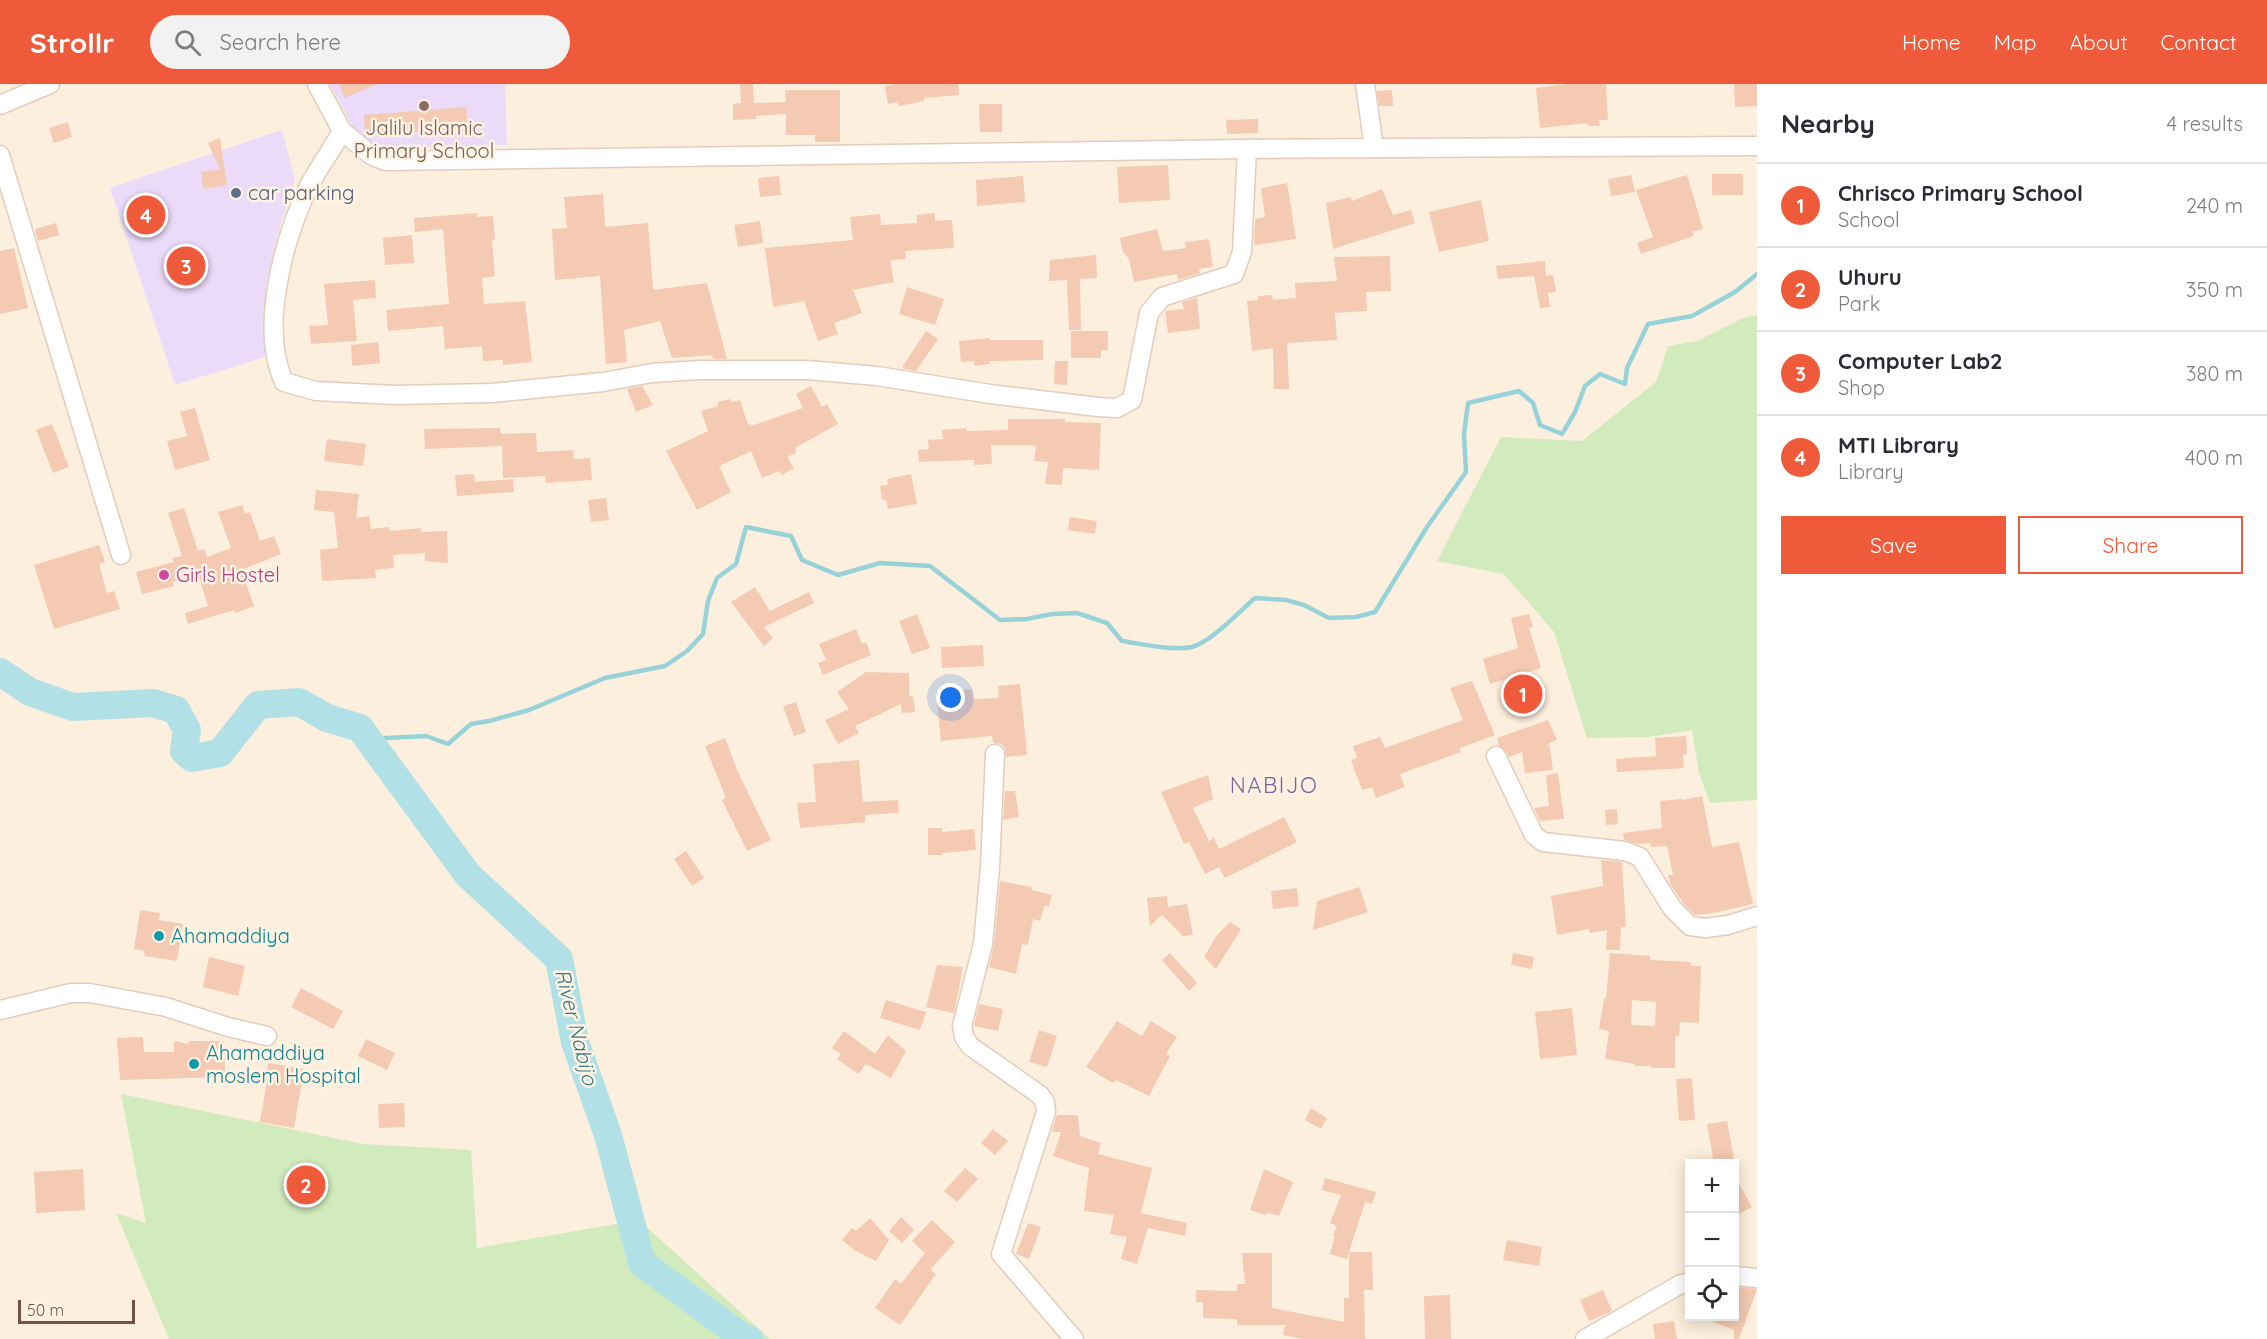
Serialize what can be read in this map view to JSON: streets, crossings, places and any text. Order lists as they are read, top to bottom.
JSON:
{
  "districts": ["NABIJO"],
  "water": ["River Nabijo"],
  "places": [
    "Jalilu Islamic Primary School",
    "car parking",
    "Girls Hostel",
    "Ahamaddiya",
    "Ahamaddiya moslem Hospital"
  ],
  "scale_bar": "50 m",
  "page": {
    "header": "Strollr",
    "search": "Search here",
    "nav": [
      "Home",
      "Map",
      "About",
      "Contact"
    ],
    "heading": ["Nearby", "4 results"],
    "list": [
      {
        "mark": "1",
        "name": "Chrisco Primary School",
        "note": "School",
        "value": "240 m"
      },
      {
        "mark": "2",
        "name": "Uhuru",
        "note": "Park",
        "value": "350 m"
      },
      {
        "mark": "3",
        "name": "Computer Lab2",
        "note": "Shop",
        "value": "380 m"
      },
      {
        "mark": "4",
        "name": "MTI Library",
        "note": "Library",
        "value": "400 m"
      }
    ],
    "pins": [
      "4",
      "3",
      "1",
      "2"
    ],
    "buttons": ["Save", "Share"],
    "map_buttons": ["+", "−"],
    "scale": "50 m"
  }
}
